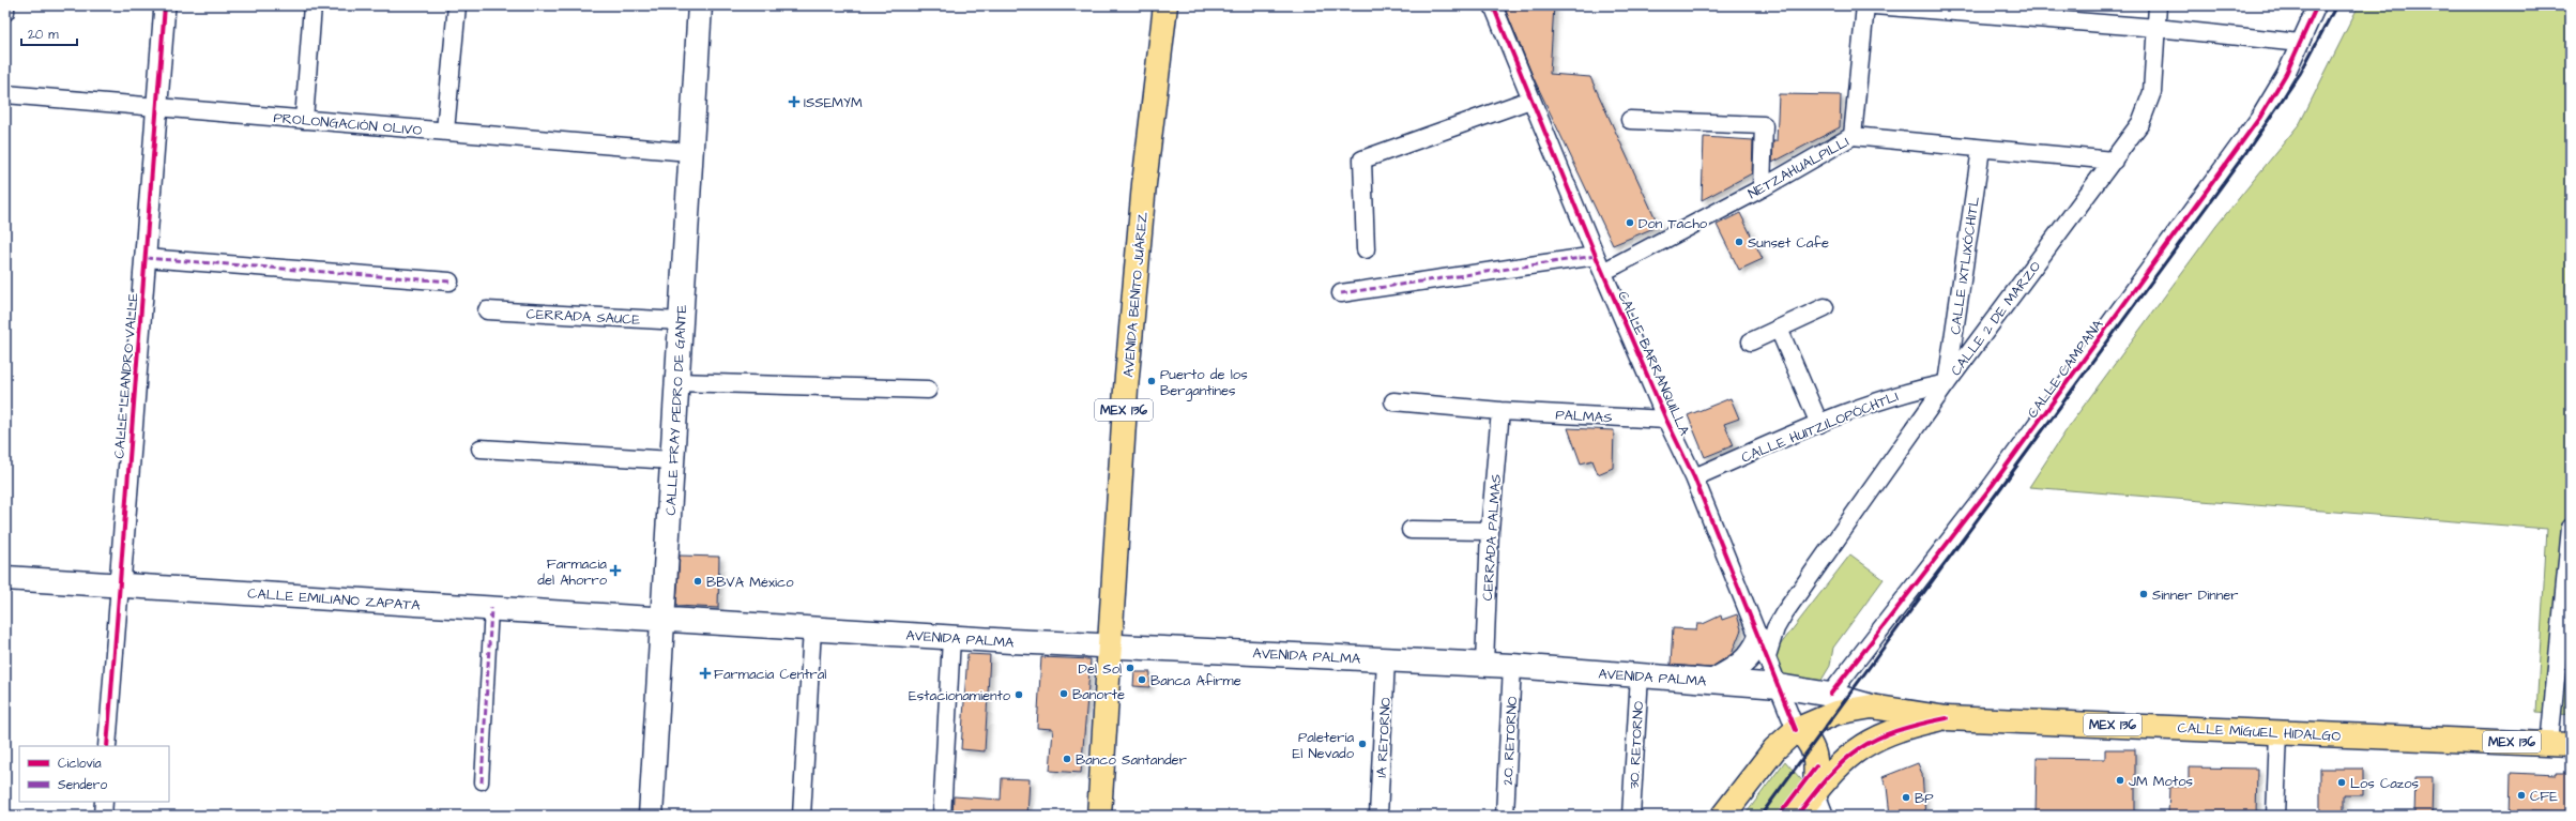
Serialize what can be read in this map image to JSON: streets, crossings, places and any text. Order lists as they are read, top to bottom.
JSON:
{
  "streets": {
    "main road": [
      "AVENIDA BENITO JUÁREZ",
      "CALLE FRAY PEDRO DE GANTE",
      "MEX 136",
      "CALLE EMILIANO ZAPATA",
      "AVENIDA PALMA",
      "CALLE MÍGUEL HIDALGO"
    ],
    "street": [
      "PROLONGACIÓN OLIVO",
      "NETZAHUALPILLI",
      "CALLE IXTLIXÓCHITL",
      "CERRADA SAUCE",
      "CALLE 2 DE MARZO",
      "CALLE BARRANQUILLA",
      "CALLE CAMPANA",
      "CALLE LEANDRO VALLE",
      "PALMAS",
      "CALLE HUITZILOPÓCHTLI",
      "CERRADA PALMAS",
      "1A RETORNO",
      "2O. RETORNO",
      "3O. RETORNO"
    ]
  },
  "crossings": [
    ["PROLONGACIÓN OLIVO", "CALLE LEANDRO VALLE"],
    ["PROLONGACIÓN OLIVO", "CALLE FRAY PEDRO DE GANTE"],
    ["NETZAHUALPILLI", "CALLE IXTLIXÓCHITL"],
    ["NETZAHUALPILLI", "CALLE 2 DE MARZO"],
    ["NETZAHUALPILLI", "CALLE BARRANQUILLA"],
    ["CALLE IXTLIXÓCHITL", "CALLE 2 DE MARZO"],
    ["CALLE IXTLIXÓCHITL", "CALLE HUITZILOPÓCHTLI"],
    ["AVENIDA BENITO JUÁREZ", "AVENIDA PALMA"],
    ["CERRADA SAUCE", "CALLE FRAY PEDRO DE GANTE"],
    ["CALLE 2 DE MARZO", "CALLE BARRANQUILLA"],
    ["CALLE 2 DE MARZO", "CALLE HUITZILOPÓCHTLI"],
    ["CALLE BARRANQUILLA", "MEX 136"],
    ["CALLE BARRANQUILLA", "PALMAS"],
    ["CALLE BARRANQUILLA", "CALLE HUITZILOPÓCHTLI"],
    ["CALLE BARRANQUILLA", "AVENIDA PALMA"],
    ["CALLE CAMPANA", "AVENIDA PALMA"],
    ["CALLE LEANDRO VALLE", "CALLE EMILIANO ZAPATA"],
    ["CALLE FRAY PEDRO DE GANTE", "CALLE EMILIANO ZAPATA"],
    ["CALLE FRAY PEDRO DE GANTE", "AVENIDA PALMA"],
    ["MEX 136", "AVENIDA PALMA"],
    ["MEX 136", "CALLE MÍGUEL HIDALGO"],
    ["PALMAS", "CERRADA PALMAS"],
    ["CERRADA PALMAS", "AVENIDA PALMA"],
    ["CALLE EMILIANO ZAPATA", "AVENIDA PALMA"],
    ["AVENIDA PALMA", "CALLE MÍGUEL HIDALGO"],
    ["AVENIDA PALMA", "1A RETORNO"],
    ["AVENIDA PALMA", "2O. RETORNO"],
    ["AVENIDA PALMA", "3O. RETORNO"]
  ],
  "places": {
    "health": ["ISSEMYM", "Farmacia del Ahorro", "Farmacia Central"],
    "other": [
      "Don Tacho",
      "Sunset Cafe",
      "Puerto de los Bergantines",
      "BBVA México",
      "Sinner Dinner",
      "Del Sol",
      "Banca Afirme",
      "Banorte",
      "Estacionamiento",
      "Paletería El Nevado",
      "Banco Santander",
      "JM Motos",
      "Los Cazos",
      "CFE",
      "BP"
    ]
  },
  "legend": ["Ciclovía", "Sendero"],
  "scale_bar": "20 m"
}
